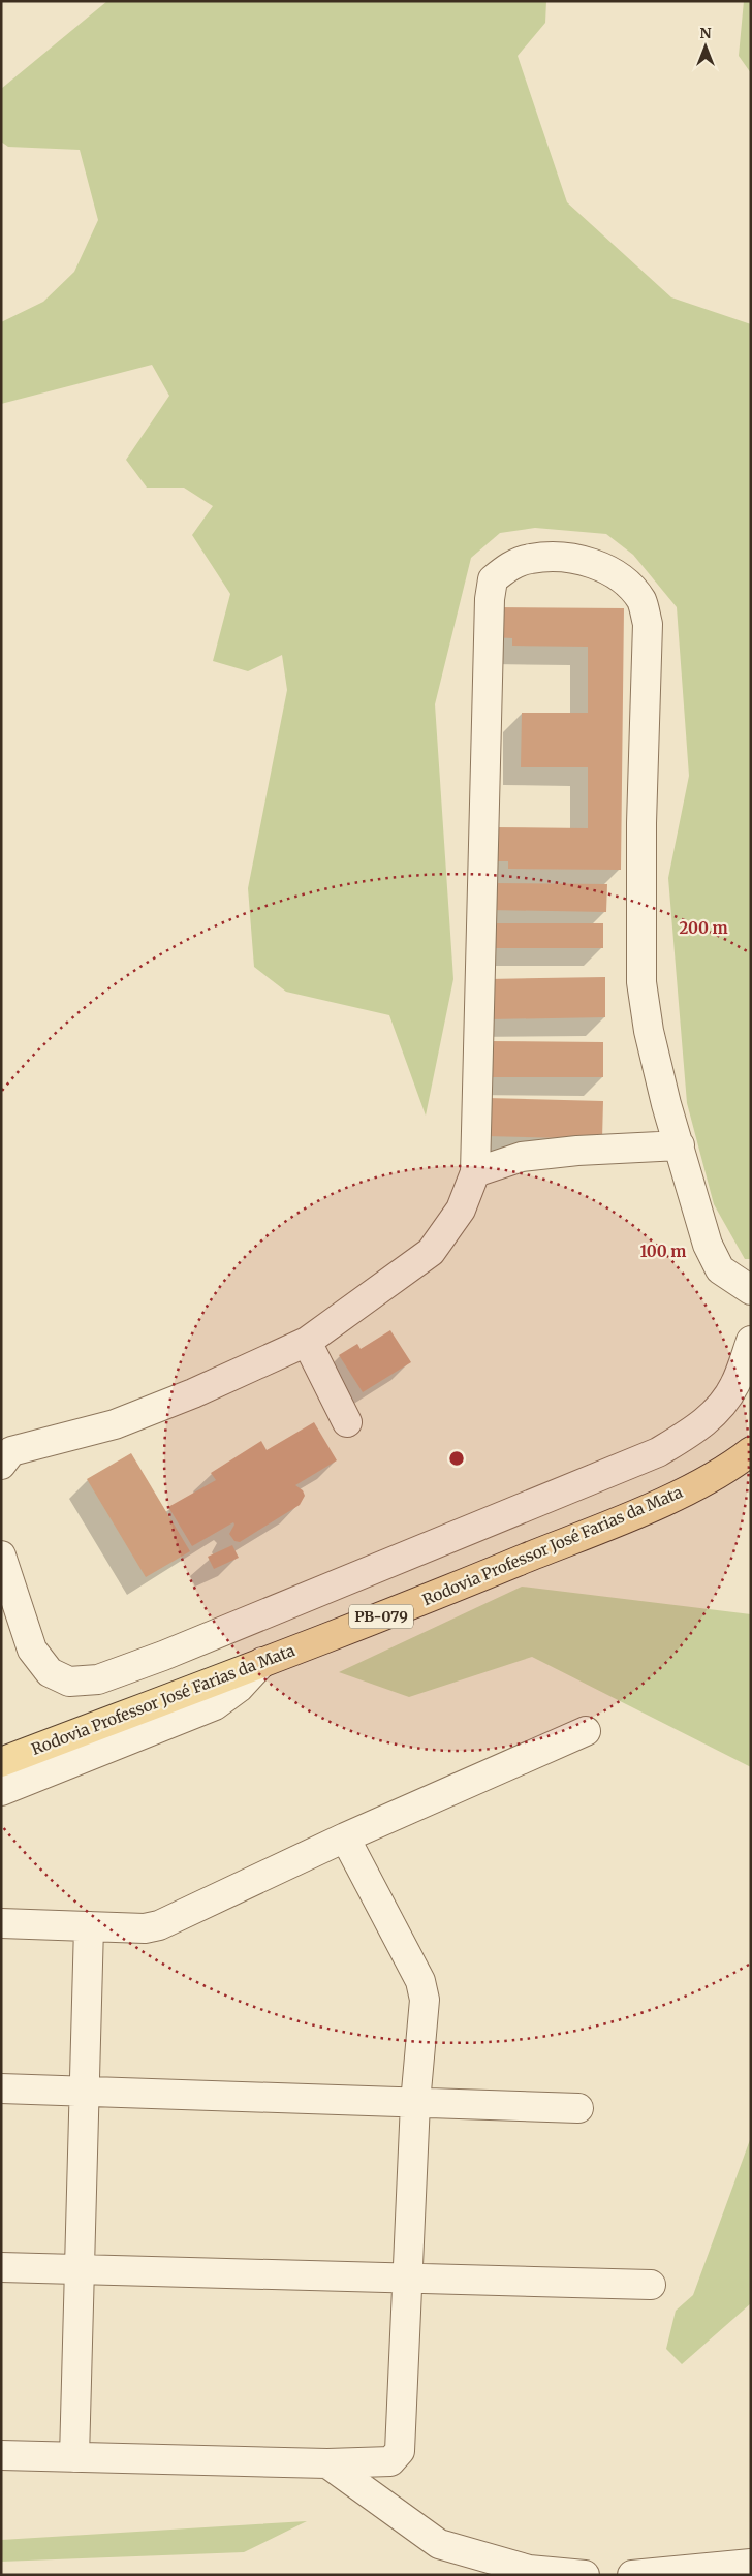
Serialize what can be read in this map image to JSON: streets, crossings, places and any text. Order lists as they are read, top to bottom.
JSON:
{
  "streets": {
    "main road": ["Rodovia Professor José Farias da Mata", "PB-079"]
  },
  "north": "top",
  "rings": ["200 m", "100 m"]
}
